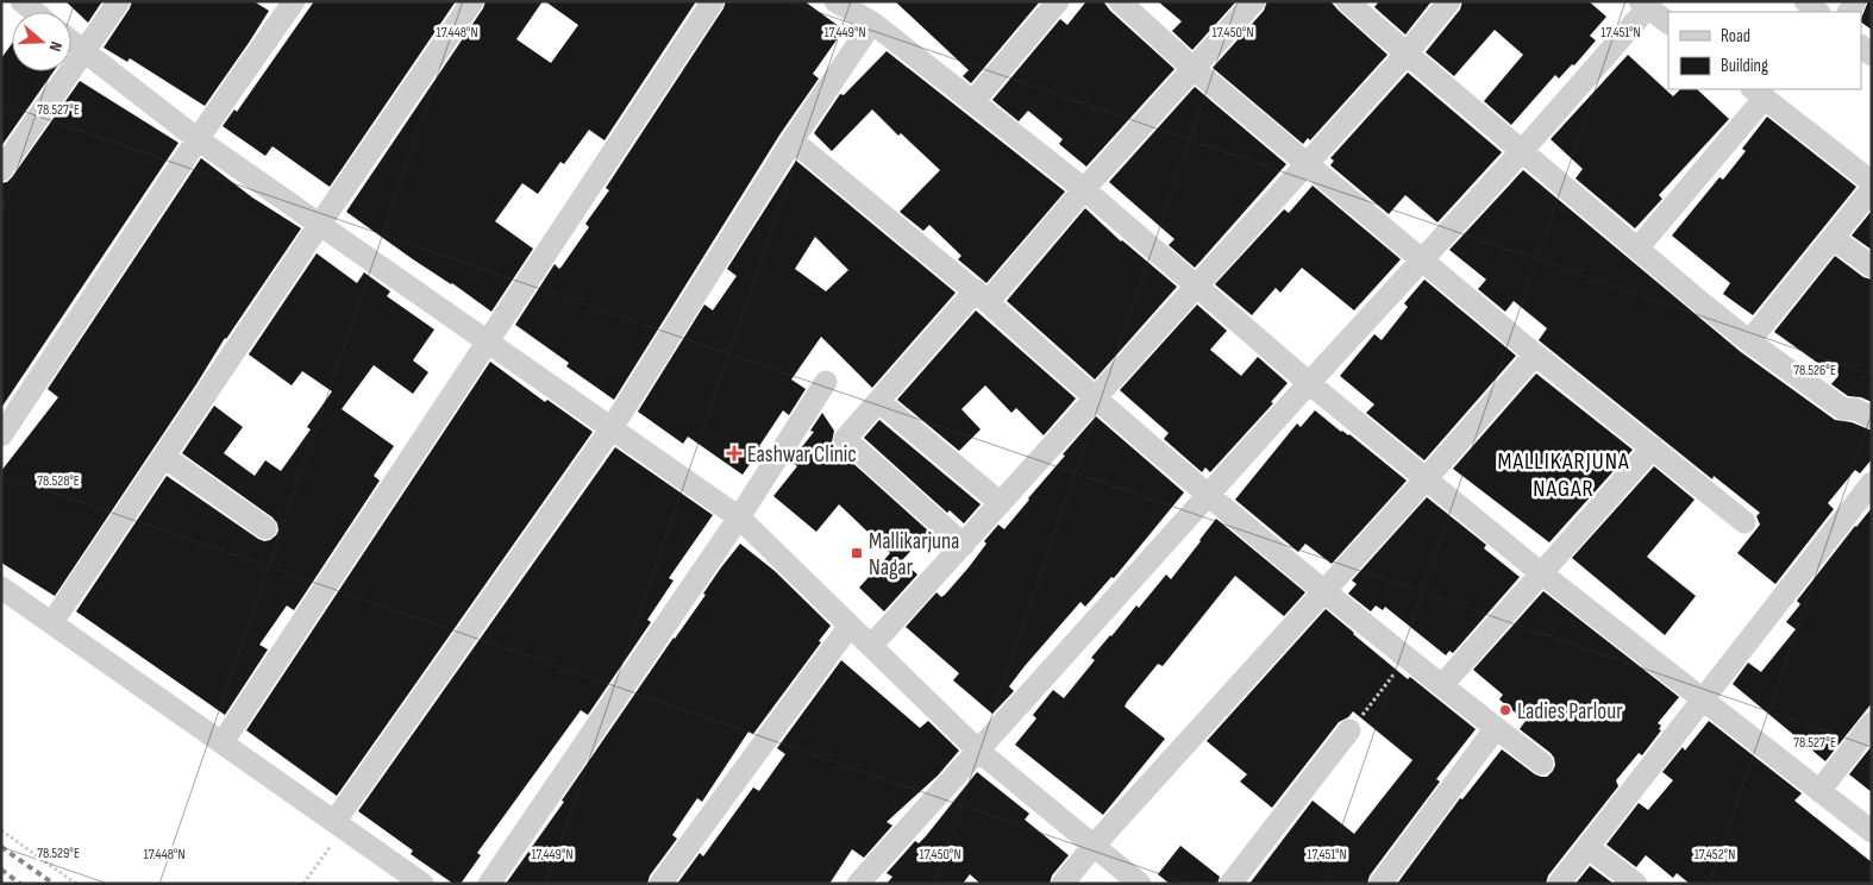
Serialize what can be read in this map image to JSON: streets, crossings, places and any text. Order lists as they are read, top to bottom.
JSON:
{
  "districts": ["MALLIKARJUNA NAGAR"],
  "places": {
    "health": ["Eashwar Clinic"],
    "transit": ["Mallikarjuna Nagar"],
    "other": ["Ladies Parlour"]
  },
  "legend": ["Road", "Building"],
  "north": "right",
  "coordinates": [
    "17.448°N",
    "17.449°N",
    "17.450°N",
    "17.451°N",
    "78.527°E",
    "78.526°E",
    "78.528°E",
    "78.529°E",
    "17.452°N"
  ]
}
